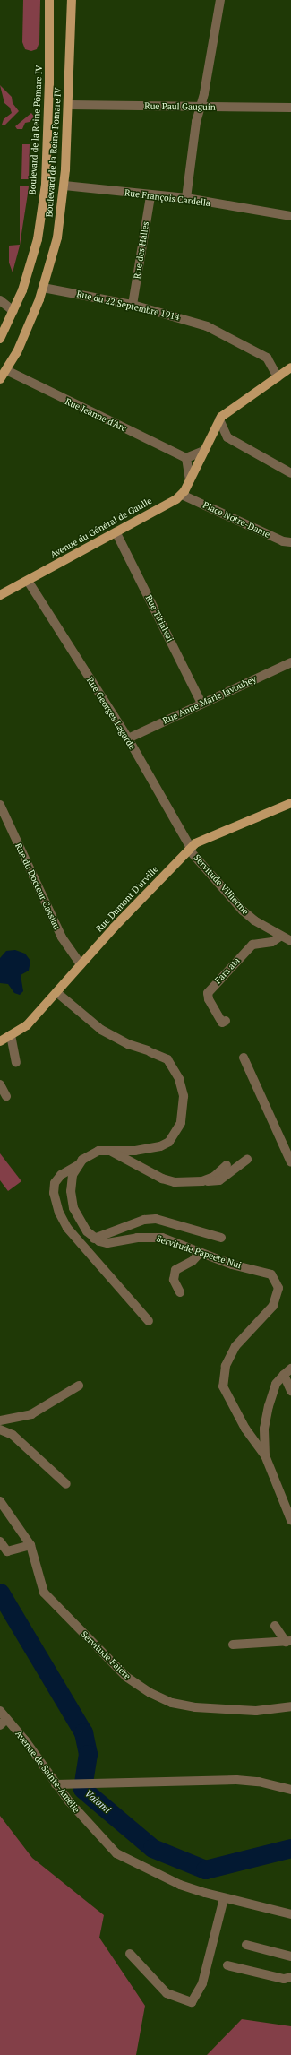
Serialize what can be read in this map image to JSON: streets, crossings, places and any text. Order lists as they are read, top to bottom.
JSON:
{
  "streets": {
    "main road": [
      "Boulevard de la Reine Pōmare IV",
      "Boulevard de la Reine Pomare IV",
      "Avenue du Général de Gaulle",
      "Rue Dumont D'urville"
    ],
    "street": [
      "Rue Paul Gauguin",
      "Rue François Cardella",
      "Rue des Halles",
      "Rue du 22 Septembre 1914",
      "Rue Jeanne d'Arc",
      "Place Notre-Dame",
      "Rue Titiaivai",
      "Rue Anne Marie Javouhey",
      "Rue Georges Lagarde",
      "Servitude Villierme",
      "Rue du Docteur Cassiau",
      "Fara ata",
      "Servitude Papeete Nui",
      "Servitude Faiere",
      "Avenue de Sainte-Amélie"
    ]
  },
  "crossings": [
    ["Rue Paul Gauguin", "Boulevard de la Reine Pomare IV"],
    ["Boulevard de la Reine Pomare IV", "Rue François Cardella"],
    ["Boulevard de la Reine Pomare IV", "Rue du 22 Septembre 1914"],
    ["Boulevard de la Reine Pomare IV", "Rue Jeanne d'Arc"],
    ["Rue François Cardella", "Rue des Halles"],
    ["Rue des Halles", "Rue du 22 Septembre 1914"],
    ["Place Notre-Dame", "Avenue du Général de Gaulle"],
    ["Avenue du Général de Gaulle", "Rue Titiaivai"],
    ["Avenue du Général de Gaulle", "Rue Georges Lagarde"],
    ["Rue Titiaivai", "Rue Anne Marie Javouhey"],
    ["Rue Anne Marie Javouhey", "Rue Georges Lagarde"],
    ["Rue Georges Lagarde", "Servitude Villierme"],
    ["Rue Georges Lagarde", "Rue Dumont D'urville"],
    ["Servitude Villierme", "Rue Dumont D'urville"],
    ["Servitude Villierme", "Fara ata"],
    ["Rue du Docteur Cassiau", "Rue Dumont D'urville"]
  ],
  "water": ["Vaiami"]
}
